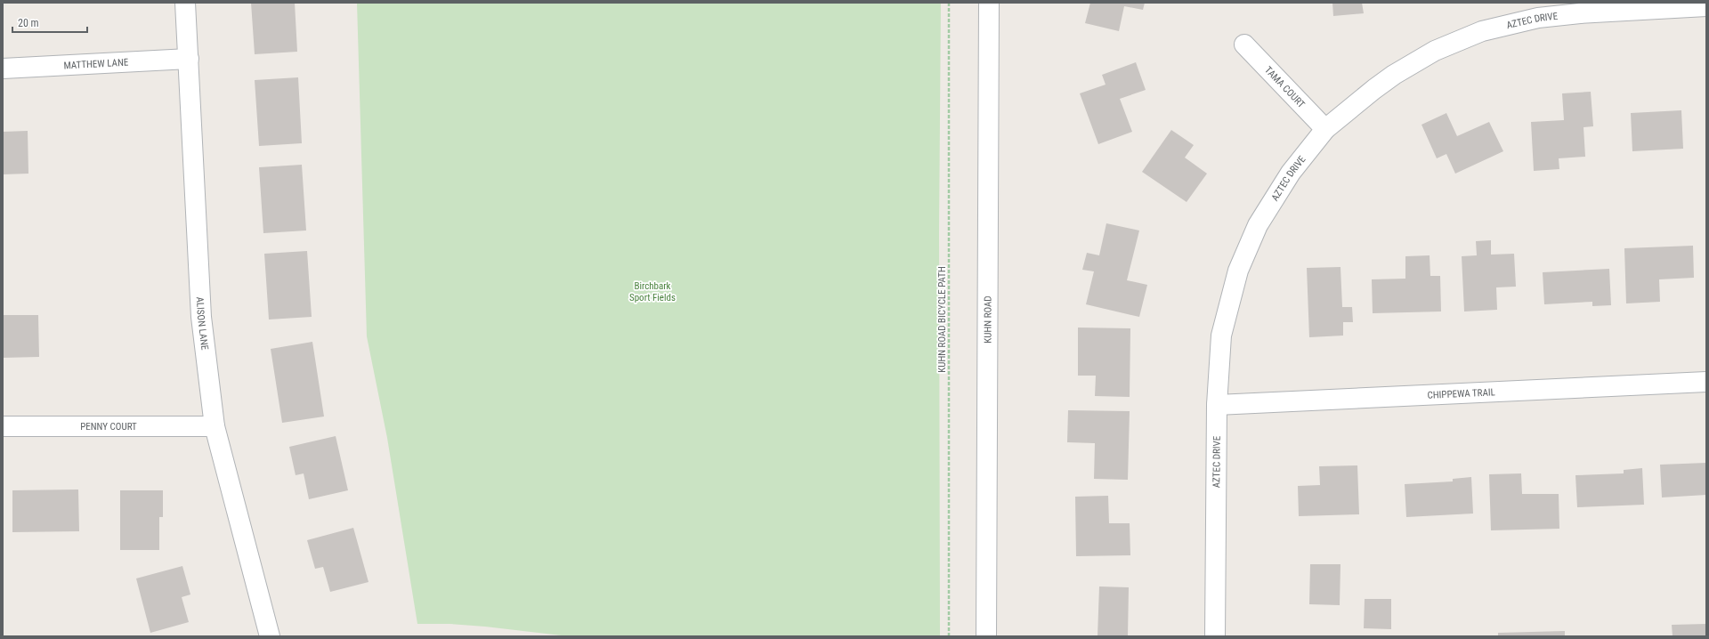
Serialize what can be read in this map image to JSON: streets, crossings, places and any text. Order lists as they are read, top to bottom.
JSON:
{
  "streets": {
    "street": [
      "AZTEC DRIVE",
      "MATTHEW LANE",
      "TAMA COURT",
      "KUHN ROAD",
      "ALISON LANE",
      "CHIPPEWA TRAIL",
      "PENNY COURT"
    ],
    "path": ["KUHN ROAD BICYCLE PATH"]
  },
  "crossings": [
    ["AZTEC DRIVE", "TAMA COURT"],
    ["AZTEC DRIVE", "CHIPPEWA TRAIL"],
    ["MATTHEW LANE", "ALISON LANE"],
    ["ALISON LANE", "PENNY COURT"]
  ],
  "parks": ["Birchbark Sport Fields"],
  "scale_bar": "20 m"
}
